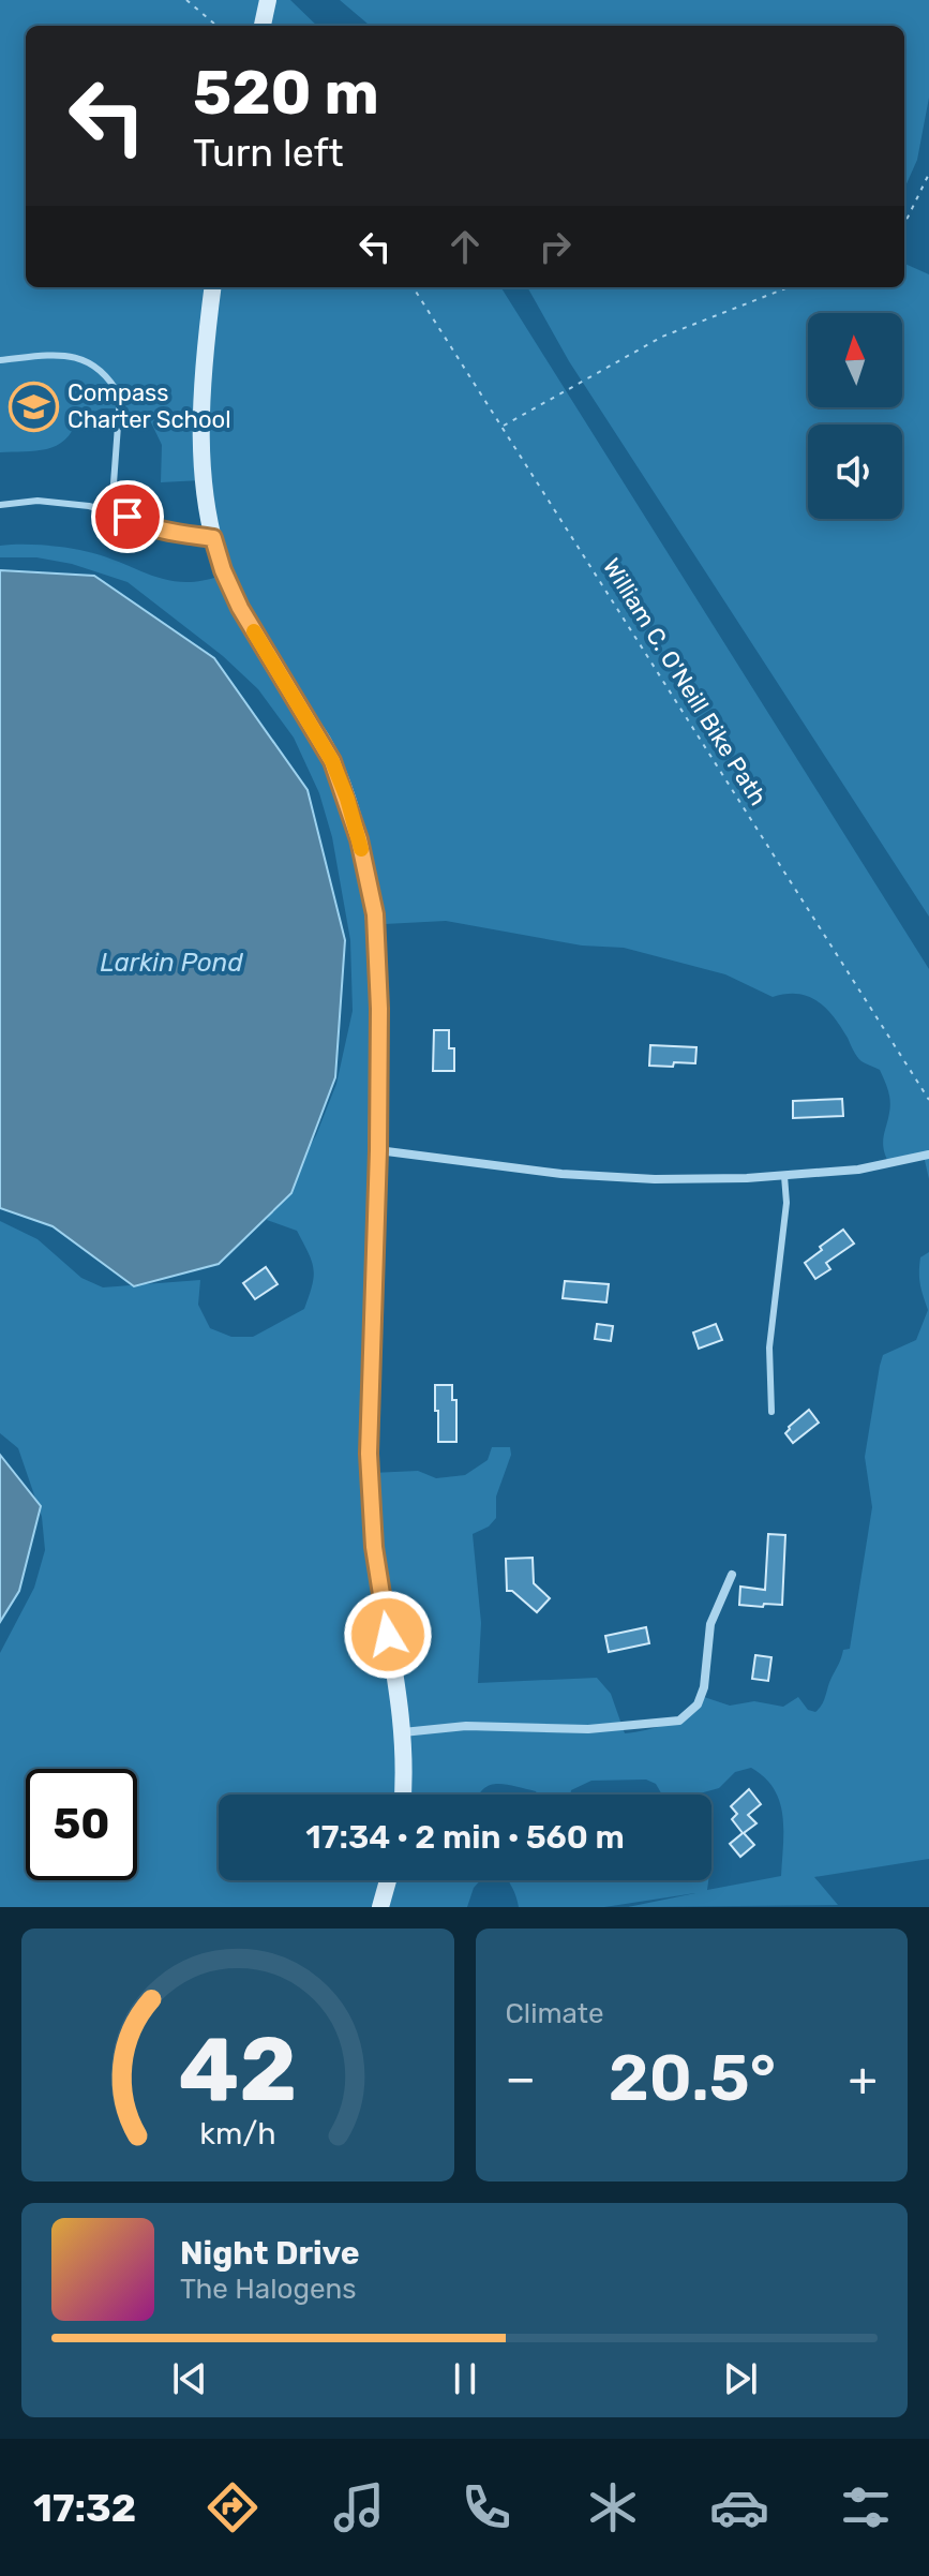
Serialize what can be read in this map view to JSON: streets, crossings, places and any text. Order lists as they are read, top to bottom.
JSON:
{
  "streets": {
    "path": ["William C. O'Neill Bike Path"]
  },
  "water": ["Larkin Pond"],
  "places": {
    "school or university": ["Compass Charter School"]
  },
  "north": "top",
  "page": {
    "turn": ["520 m", "Turn left"],
    "limit": "50",
    "trip": "17:34 · 2 min · 560 m",
    "tile": "Climate",
    "heat": ["−", "20.5°", "+"],
    "song": ["Night Drive", "The Halogens"],
    "tabs": "17:32",
    "gauge": ["42", "km/h"]
  }
}
